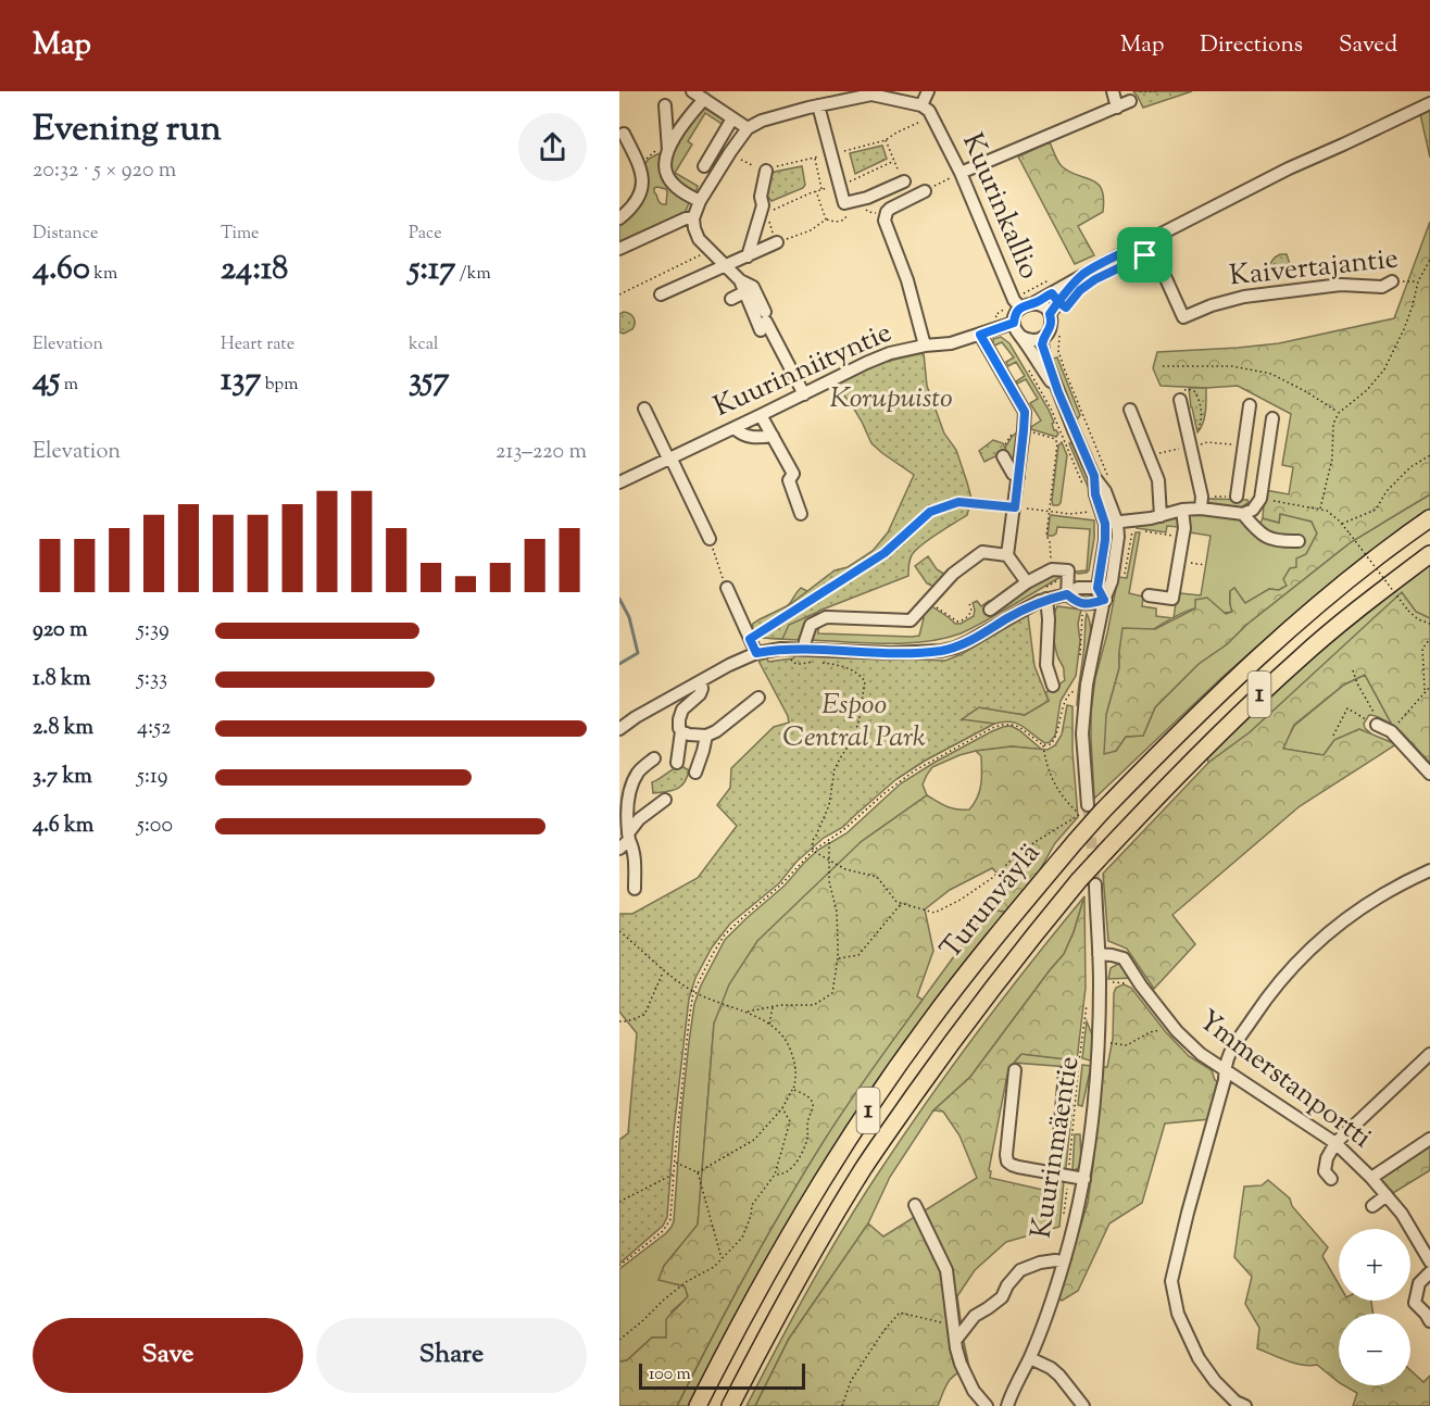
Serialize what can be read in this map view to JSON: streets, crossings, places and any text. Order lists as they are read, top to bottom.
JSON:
{
  "streets": {
    "highway": ["1", "Turunväylä"],
    "street": [
      "Kuurinkallio",
      "Kaivertajantie",
      "Kuurinniityntie",
      "Ymmerstanportti",
      "Kuurinmäentie"
    ]
  },
  "crossings": [
    ["Kuurinkallio", "Kuurinniityntie"],
    ["Turunväylä", "Kuurinmäentie"],
    ["Ymmerstanportti", "Kuurinmäentie"]
  ],
  "parks": ["Korupuisto", "Espoo Central Park"],
  "scale_bar": "100 m",
  "page": {
    "header": "Map",
    "nav": ["Map", "Directions", "Saved"],
    "heading": ["Evening run", "20:32 · 5 × 920 m"],
    "stats": [
      ["Distance", "4.60 km"],
      ["Time", "24:18"],
      ["Pace", "5:17 /km"],
      ["Elevation", "45 m"],
      ["Heart rate", "137 bpm"],
      ["kcal", "357"]
    ],
    "chart": ["Elevation", "213–220 m"],
    "list": [
      {
        "name": "920 m",
        "note": "5:39"
      },
      {
        "name": "1.8 km",
        "note": "5:33"
      },
      {
        "name": "2.8 km",
        "note": "4:52"
      },
      {
        "name": "3.7 km",
        "note": "5:19"
      },
      {
        "name": "4.6 km",
        "note": "5:00"
      }
    ],
    "map_buttons": ["+", "−"],
    "buttons": ["Save", "Share"],
    "scale": "100 m"
  }
}
